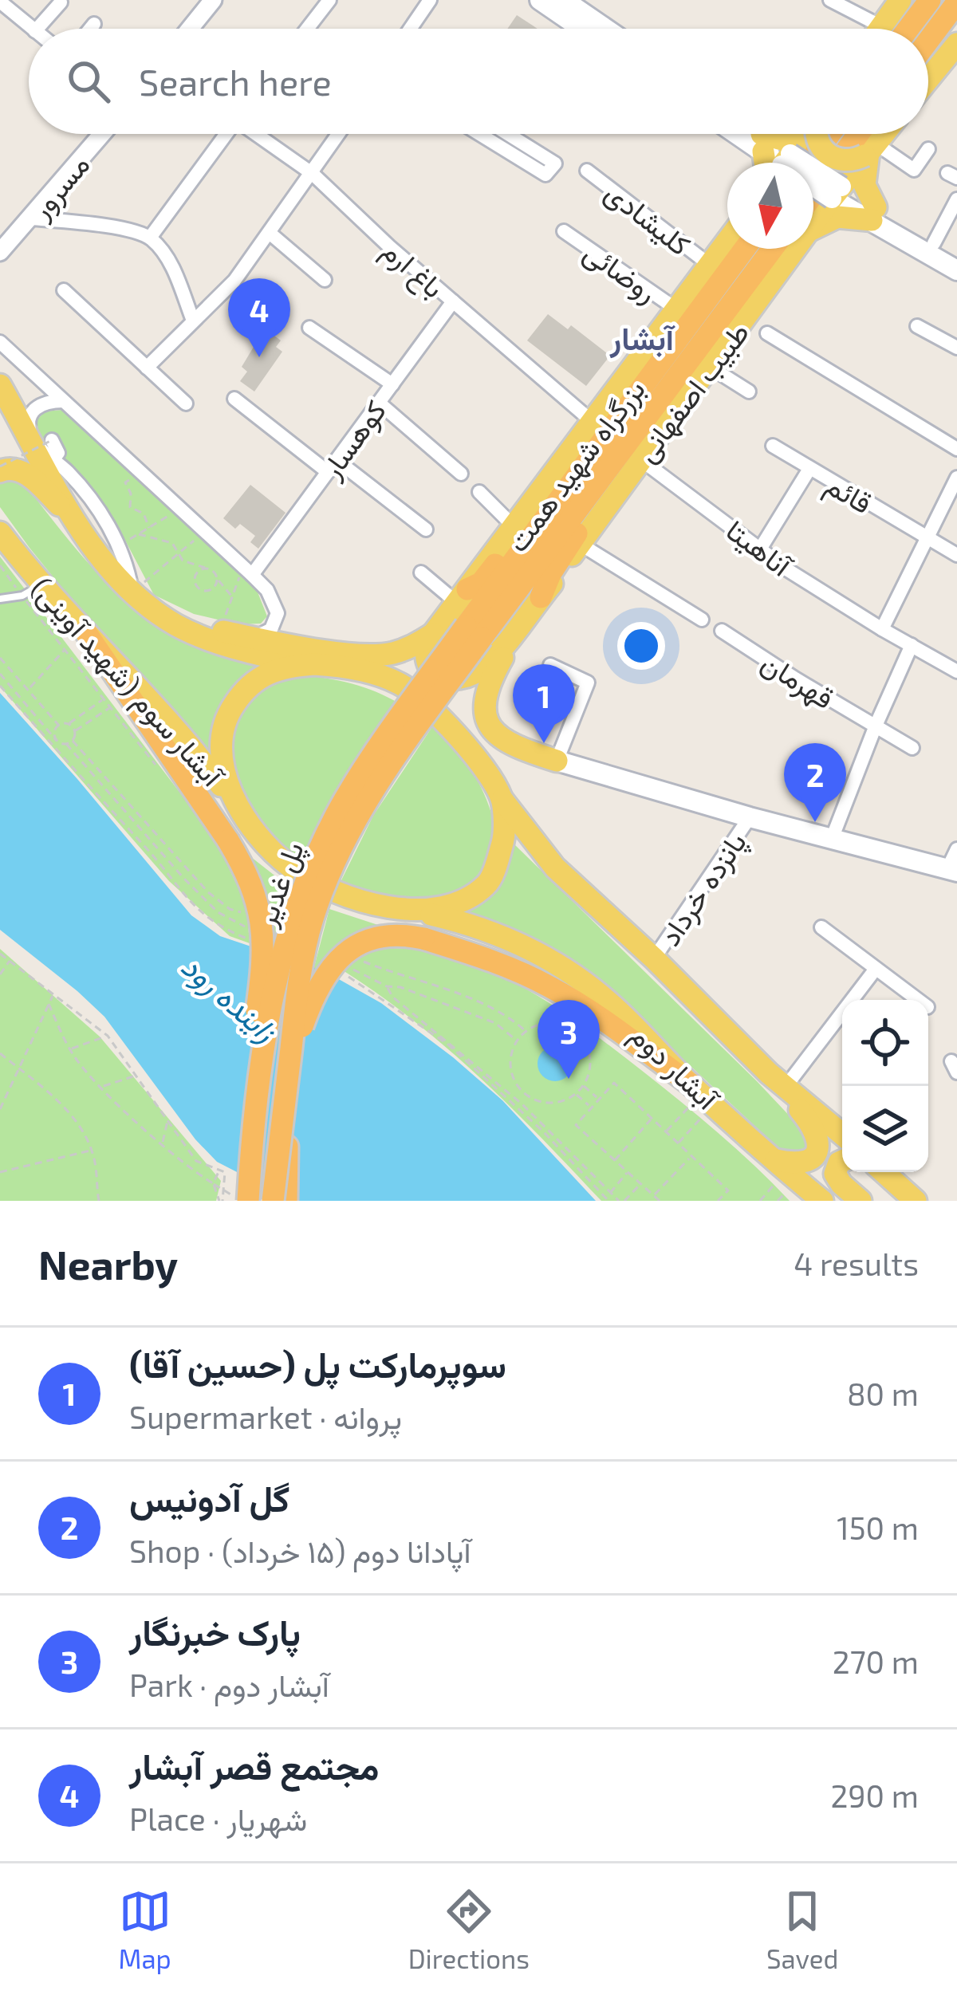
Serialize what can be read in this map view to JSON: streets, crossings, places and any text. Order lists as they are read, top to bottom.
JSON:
{
  "streets": {
    "highway": ["بزرگراه شهید همت", "پل غدیر"],
    "main road": ["طبیب اصفهانی", "آبشار سوم (شهید آوینی)", "آبشار دوم"],
    "street": [
      "مسرور",
      "کلیشادی",
      "باغ ارم",
      "روضائی",
      "کوهسار",
      "قائم",
      "آناهیتا",
      "قهرمان",
      "پانزده خرداد"
    ]
  },
  "crossings": [
    ["کلیشادی", "طبیب اصفهانی"],
    ["باغ ارم", "طبیب اصفهانی"],
    ["باغ ارم", "کوهسار"],
    ["باغ ارم", "بزرگراه شهید همت"],
    ["روضائی", "طبیب اصفهانی"],
    ["طبیب اصفهانی", "بزرگراه شهید همت"],
    ["طبیب اصفهانی", "آناهیتا"],
    ["بزرگراه شهید همت", "پل غدیر"],
    ["آبشار سوم (شهید آوینی)", "آبشار دوم"]
  ],
  "districts": ["آبشار"],
  "water": ["زاینده رود"],
  "north": "bottom",
  "page": {
    "search": "Search here",
    "pins": [
      "4",
      "1",
      "2",
      "3"
    ],
    "heading": ["Nearby", "4 results"],
    "list": [
      {
        "mark": "1",
        "name": "سوپرمارکت پل (حسین آقا)",
        "note": "Supermarket · پروانه",
        "value": "80 m"
      },
      {
        "mark": "2",
        "name": "گل آدونیس",
        "note": "Shop · آپادانا دوم (۱۵ خرداد)",
        "value": "150 m"
      },
      {
        "mark": "3",
        "name": "پارک خبرنگار",
        "note": "Park · آبشار دوم",
        "value": "270 m"
      },
      {
        "mark": "4",
        "name": "مجتمع قصر آبشار",
        "note": "Place · شهریار",
        "value": "290 m"
      }
    ],
    "nav": ["Map", "Directions", "Saved"]
  }
}
